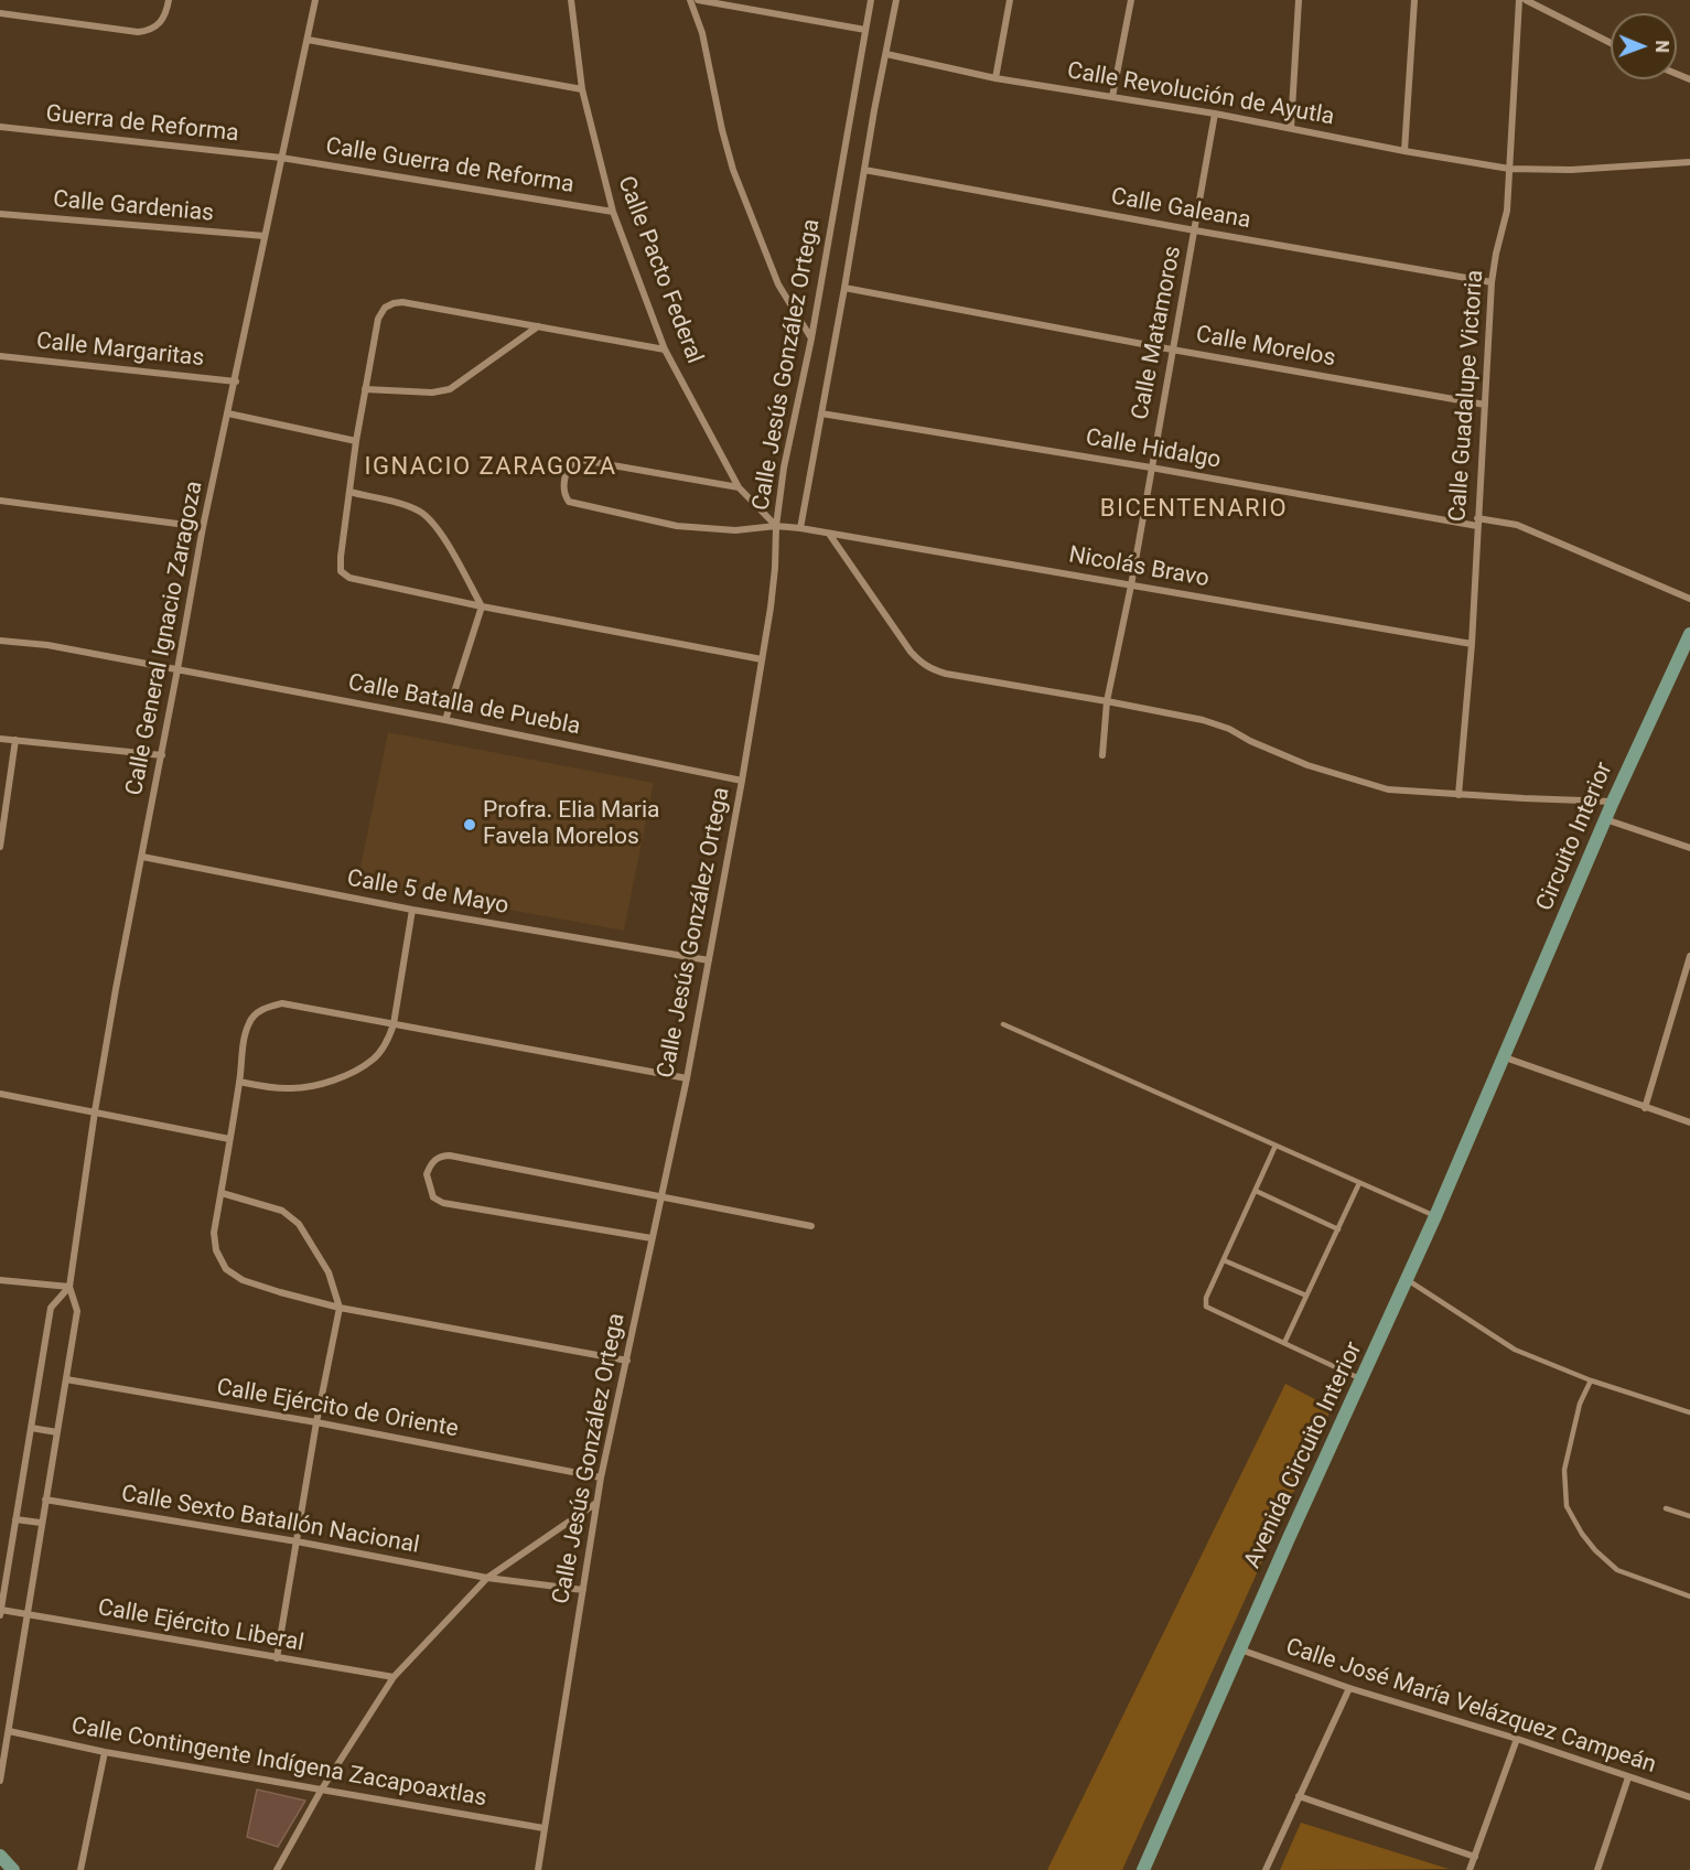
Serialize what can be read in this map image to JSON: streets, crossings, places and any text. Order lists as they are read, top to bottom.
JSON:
{
  "streets": {
    "main road": ["Circuito Interior", "Avenida Circuito Interior"],
    "street": [
      "Calle Revolución de Ayutla",
      "Guerra de Reforma",
      "Calle Guerra de Reforma",
      "Calle Gardenias",
      "Calle Galeana",
      "Calle Pacto Federal",
      "Calle Matamoros",
      "Calle Morelos",
      "Calle Margaritas",
      "Calle Jesús González Ortega",
      "Calle Guadalupe Victoria",
      "Calle Hidalgo",
      "Nicolás Bravo",
      "Calle General Ignacio Zaragoza",
      "Calle Batalla de Puebla",
      "Calle 5 de Mayo",
      "Calle Ejército de Oriente",
      "Calle Sexto Batallón Nacional",
      "Calle Ejército Liberal",
      "Calle José María Velázquez Campeán",
      "Calle Contingente Indígena Zacapoaxtlas"
    ]
  },
  "crossings": [
    ["Calle Revolución de Ayutla", "Calle Matamoros"],
    ["Calle Revolución de Ayutla", "Calle Jesús González Ortega"],
    ["Calle Revolución de Ayutla", "Calle Guadalupe Victoria"],
    ["Guerra de Reforma", "Calle Guerra de Reforma"],
    ["Guerra de Reforma", "Calle General Ignacio Zaragoza"],
    ["Calle Guerra de Reforma", "Calle Pacto Federal"],
    ["Calle Guerra de Reforma", "Calle General Ignacio Zaragoza"],
    ["Calle Gardenias", "Calle General Ignacio Zaragoza"],
    ["Calle Galeana", "Calle Matamoros"],
    ["Calle Galeana", "Calle Jesús González Ortega"],
    ["Calle Galeana", "Calle Guadalupe Victoria"],
    ["Calle Pacto Federal", "Calle Jesús González Ortega"],
    ["Calle Pacto Federal", "Nicolás Bravo"],
    ["Calle Matamoros", "Calle Morelos"],
    ["Calle Matamoros", "Calle Hidalgo"],
    ["Calle Matamoros", "Nicolás Bravo"],
    ["Calle Morelos", "Calle Jesús González Ortega"],
    ["Calle Morelos", "Calle Guadalupe Victoria"],
    ["Calle Margaritas", "Calle General Ignacio Zaragoza"],
    ["Calle Jesús González Ortega", "Calle Hidalgo"],
    ["Calle Jesús González Ortega", "Nicolás Bravo"],
    ["Calle Jesús González Ortega", "Calle Batalla de Puebla"],
    ["Calle Jesús González Ortega", "Calle 5 de Mayo"],
    ["Calle Jesús González Ortega", "Calle Ejército de Oriente"],
    ["Calle Jesús González Ortega", "Calle Sexto Batallón Nacional"],
    ["Calle Jesús González Ortega", "Calle Contingente Indígena Zacapoaxtlas"],
    ["Calle Guadalupe Victoria", "Calle Hidalgo"],
    ["Calle Guadalupe Victoria", "Nicolás Bravo"],
    ["Calle General Ignacio Zaragoza", "Calle Batalla de Puebla"],
    ["Calle General Ignacio Zaragoza", "Calle 5 de Mayo"],
    ["Calle General Ignacio Zaragoza", "Calle Ejército de Oriente"],
    ["Calle General Ignacio Zaragoza", "Calle Sexto Batallón Nacional"],
    ["Calle General Ignacio Zaragoza", "Calle Ejército Liberal"],
    ["Calle General Ignacio Zaragoza", "Calle Contingente Indígena Zacapoaxtlas"],
    ["Circuito Interior", "Avenida Circuito Interior"],
    ["Avenida Circuito Interior", "Calle José María Velázquez Campeán"]
  ],
  "districts": ["IGNACIO ZARAGOZA", "BICENTENARIO"],
  "places": ["Profra. Elia Maria Favela Morelos"],
  "north": "right"
}
